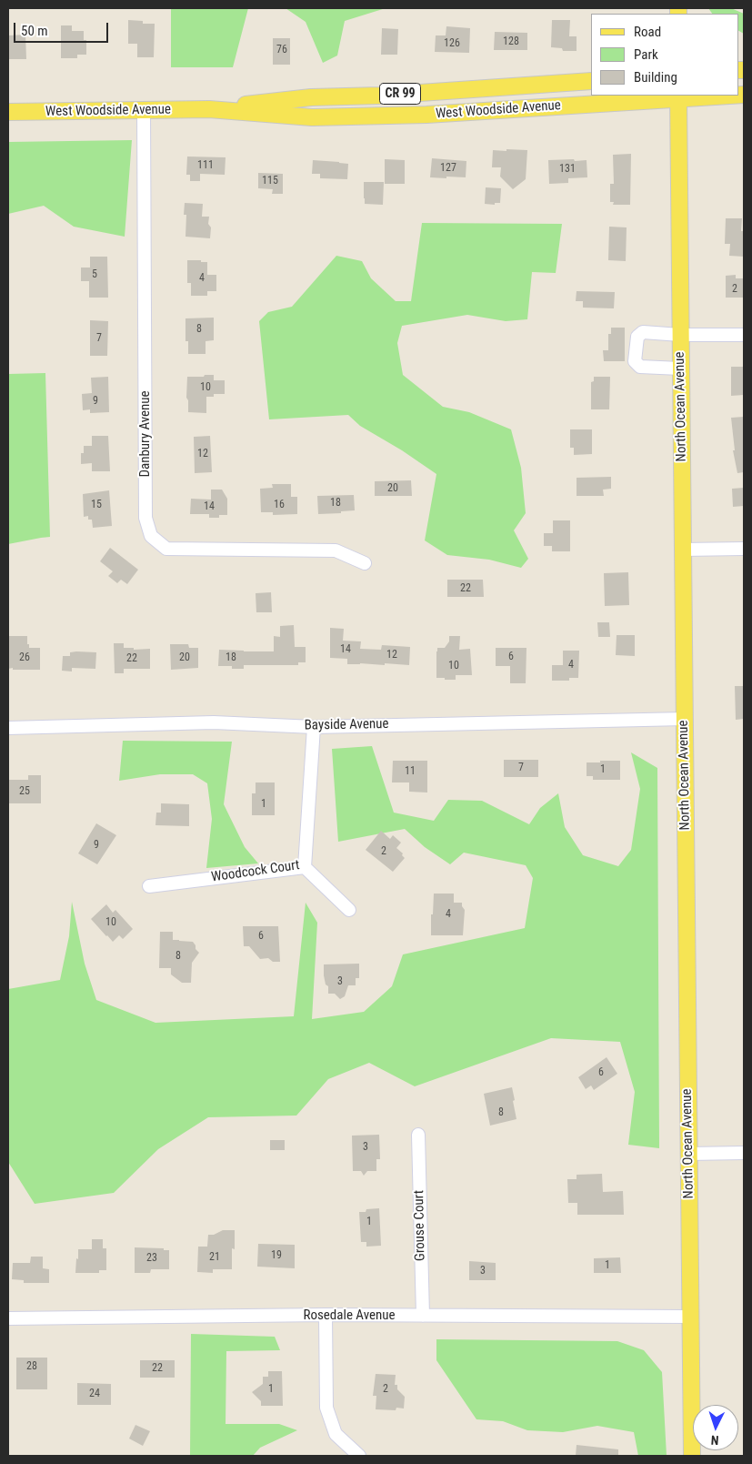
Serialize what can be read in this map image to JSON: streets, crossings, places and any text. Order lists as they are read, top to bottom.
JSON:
{
  "streets": {
    "main road": ["CR 99", "West Woodside Avenue", "North Ocean Avenue"],
    "street": [
      "Danbury Avenue",
      "Bayside Avenue",
      "Woodcock Court",
      "Grouse Court",
      "Rosedale Avenue"
    ]
  },
  "crossings": [
    ["CR 99", "West Woodside Avenue"],
    ["CR 99", "North Ocean Avenue"],
    ["West Woodside Avenue", "North Ocean Avenue"],
    ["West Woodside Avenue", "Danbury Avenue"],
    ["North Ocean Avenue", "Bayside Avenue"],
    ["North Ocean Avenue", "Rosedale Avenue"],
    ["Bayside Avenue", "Woodcock Court"],
    ["Grouse Court", "Rosedale Avenue"]
  ],
  "house_numbers": [
    "128",
    "126",
    "76",
    "111",
    "127",
    "131",
    "115",
    "5",
    "4",
    "2",
    "8",
    "7",
    "10",
    "9",
    "12",
    "20",
    "18",
    "15",
    "16",
    "14",
    "22",
    "14",
    "12",
    "6",
    "26",
    "20",
    "18",
    "22",
    "4",
    "10",
    "7",
    "1",
    "11",
    "25",
    "1",
    "9",
    "2",
    "4",
    "10",
    "6",
    "8",
    "3",
    "6",
    "8",
    "3",
    "1",
    "19",
    "21",
    "23",
    "1",
    "3",
    "28",
    "22",
    "1",
    "2",
    "24"
  ],
  "legend": ["Road", "Park", "Building"],
  "scale_bar": "50 m",
  "north": "bottom"
}
